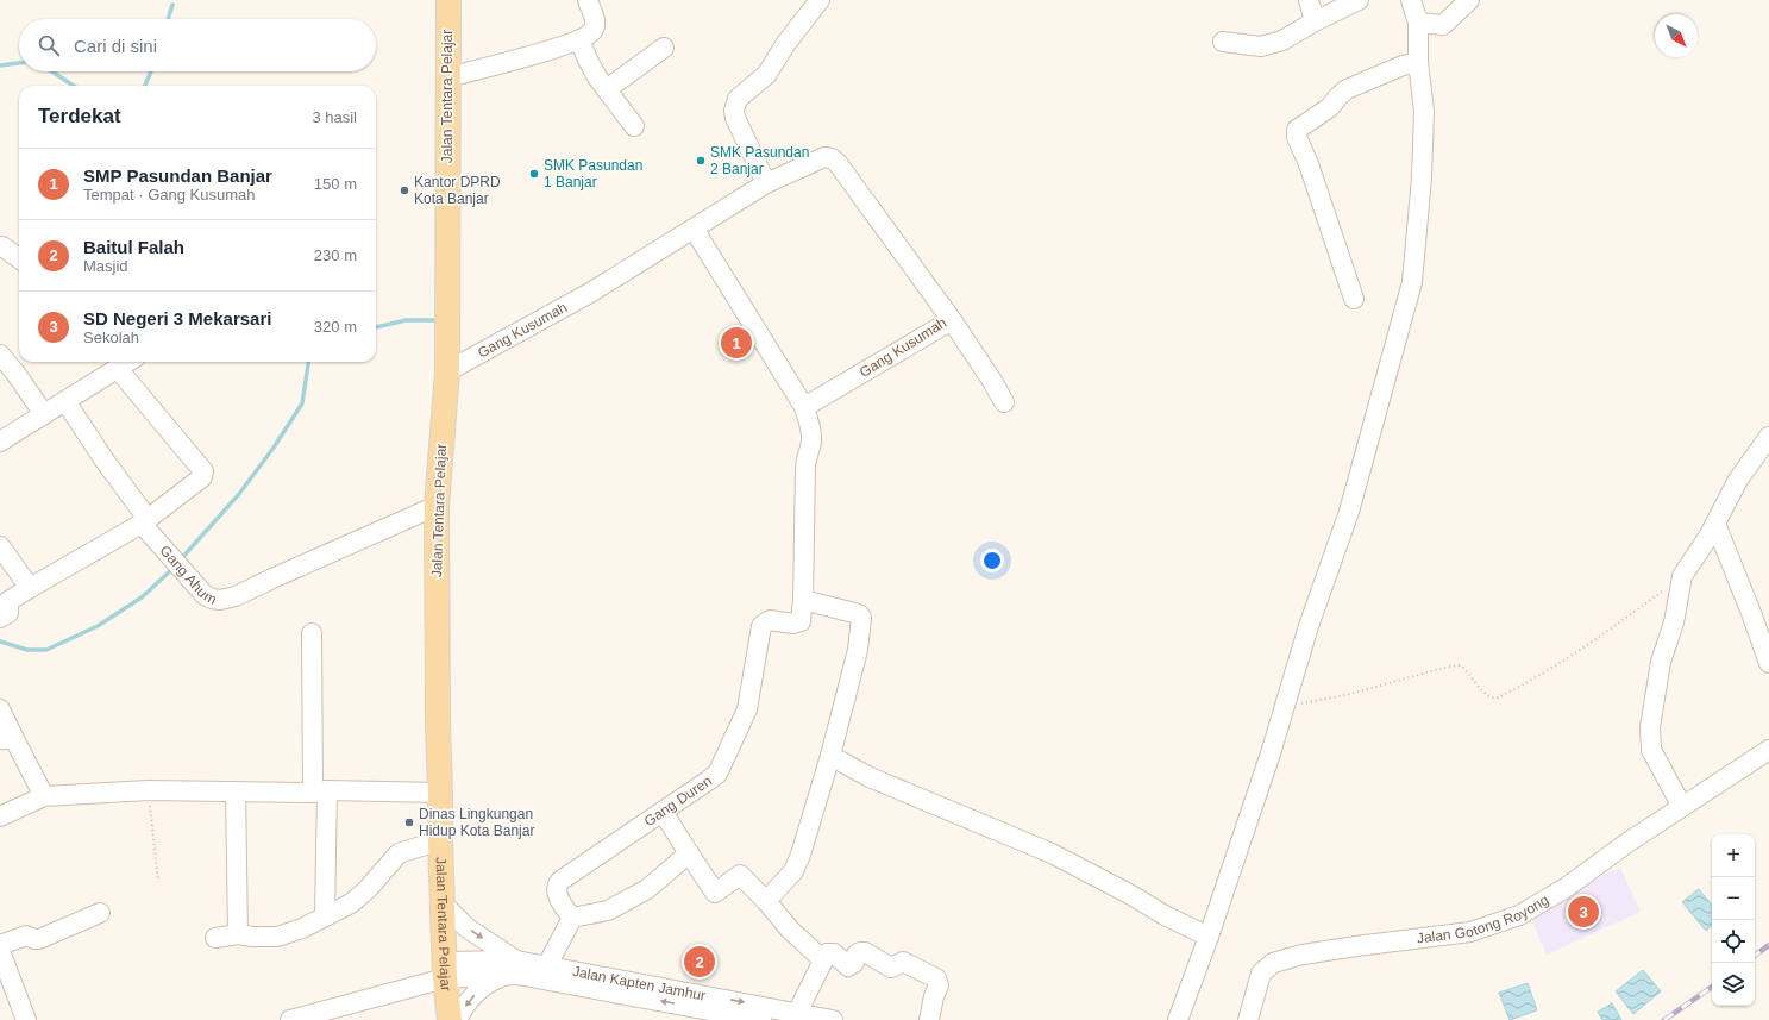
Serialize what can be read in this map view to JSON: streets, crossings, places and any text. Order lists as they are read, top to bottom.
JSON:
{
  "streets": {
    "main road": ["Jalan Tentara Pelajar"],
    "street": [
      "Gang Kusumah",
      "Gang Ahum",
      "Gang Duren",
      "Jalan Gotong Royong",
      "Jalan Kapten Jamhur"
    ]
  },
  "crossings": [
    ["Jalan Tentara Pelajar", "Gang Kusumah"],
    ["Jalan Tentara Pelajar", "Gang Ahum"],
    ["Jalan Tentara Pelajar", "Jalan Kapten Jamhur"]
  ],
  "places": [
    "SMK Pasundan 2 Banjar",
    "SMK Pasundan 1 Banjar",
    "Kantor DPRD Kota Banjar",
    "Dinas Lingkungan Hidup Kota Banjar"
  ],
  "north": "bottom right",
  "page": {
    "search": "Cari di sini",
    "heading": ["Terdekat", "3 hasil"],
    "list": [
      {
        "mark": "1",
        "name": "SMP Pasundan Banjar",
        "note": "Tempat · Gang Kusumah",
        "value": "150 m"
      },
      {
        "mark": "2",
        "name": "Baitul Falah",
        "note": "Masjid",
        "value": "230 m"
      },
      {
        "mark": "3",
        "name": "SD Negeri 3 Mekarsari",
        "note": "Sekolah",
        "value": "320 m"
      }
    ],
    "pins": ["1", "3", "2"],
    "map_buttons": ["+", "−"]
  }
}
